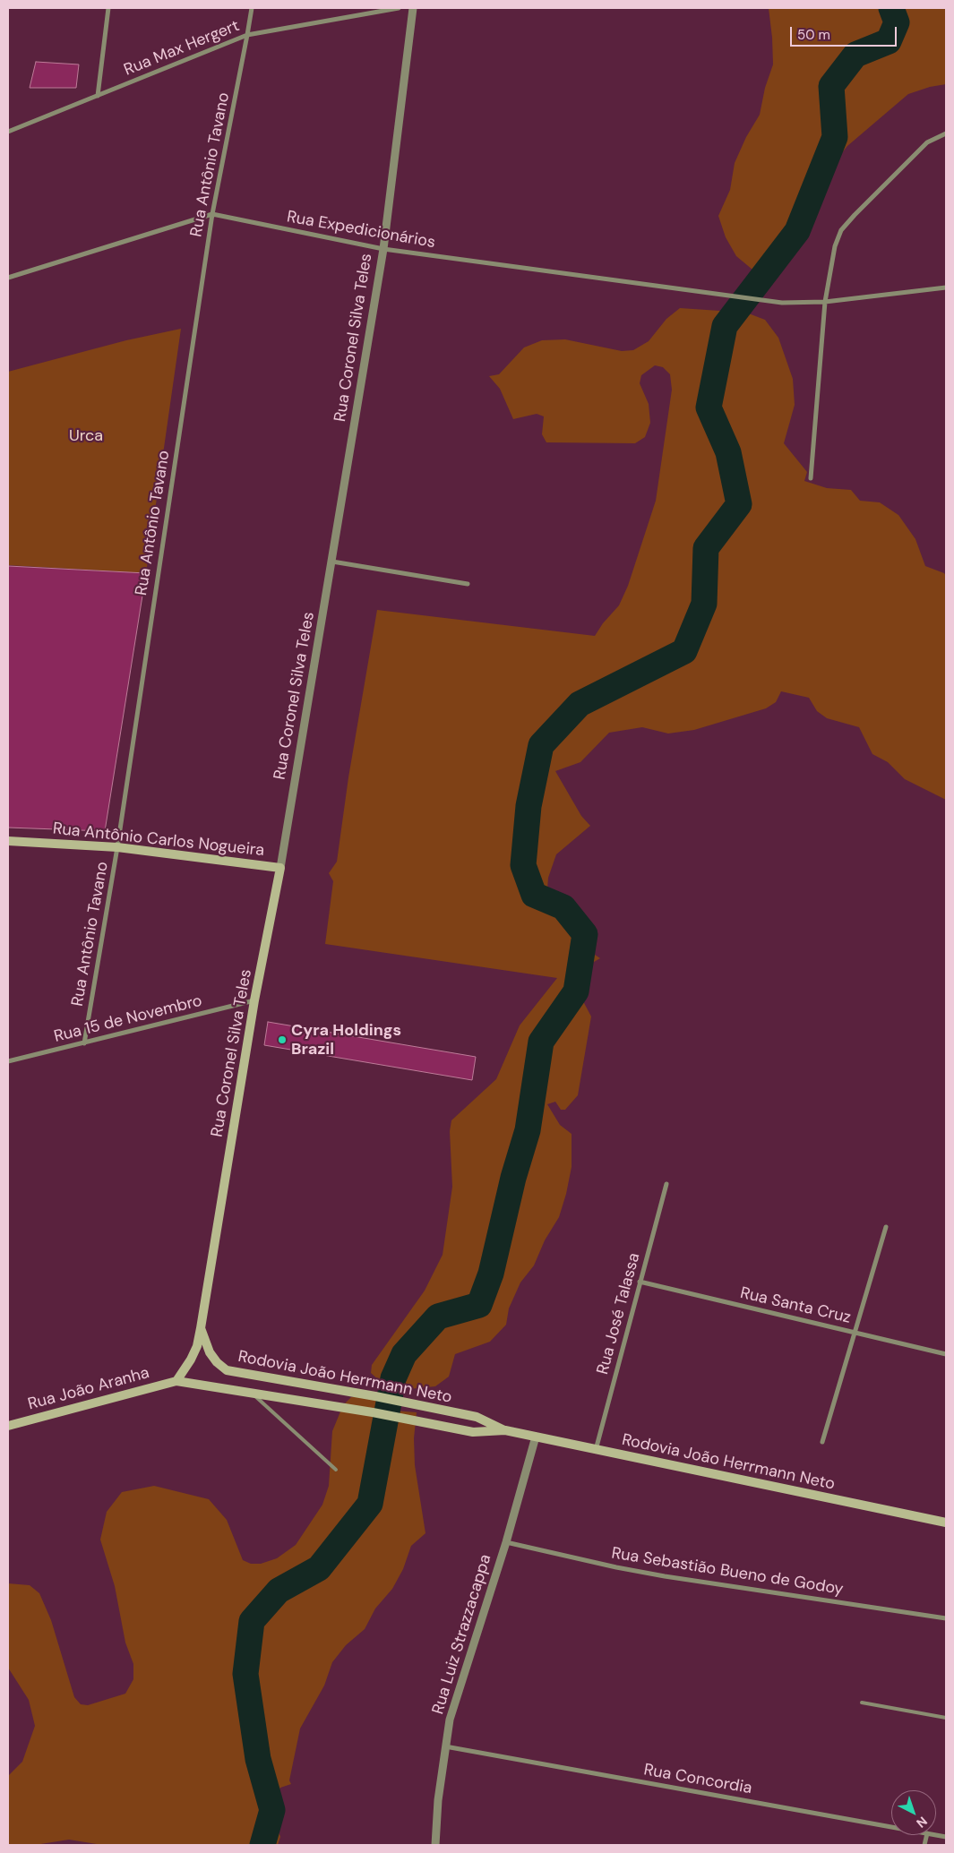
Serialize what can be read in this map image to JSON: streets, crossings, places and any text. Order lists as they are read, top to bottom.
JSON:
{
  "streets": {
    "main road": [
      "Rua Coronel Silva Teles",
      "Rua Antônio Carlos Nogueira",
      "Rodovia João Herrmann Neto",
      "Rua João Aranha"
    ],
    "street": [
      "Rua Max Hergert",
      "Rua Antônio Tavano",
      "Rua Expedicionários",
      "Rua 15 de Novembro",
      "Rua Santa Cruz",
      "Rua José Talassa",
      "Rua Sebastião Bueno de Godoy",
      "Rua Luiz Strazzacappa",
      "Rua Concordia"
    ]
  },
  "crossings": [
    ["Rua Max Hergert", "Rua Antônio Tavano"],
    ["Rua Antônio Tavano", "Rua Expedicionários"],
    ["Rua Antônio Tavano", "Rua Antônio Carlos Nogueira"],
    ["Rua Antônio Tavano", "Rua 15 de Novembro"],
    ["Rua Expedicionários", "Rua Coronel Silva Teles"],
    ["Rua Coronel Silva Teles", "Rua Antônio Carlos Nogueira"],
    ["Rua Coronel Silva Teles", "Rua 15 de Novembro"],
    ["Rua Coronel Silva Teles", "Rodovia João Herrmann Neto"],
    ["Rua Coronel Silva Teles", "Rua João Aranha"],
    ["Rua Santa Cruz", "Rua José Talassa"],
    ["Rua José Talassa", "Rodovia João Herrmann Neto"],
    ["Rodovia João Herrmann Neto", "Rua João Aranha"],
    ["Rodovia João Herrmann Neto", "Rua Luiz Strazzacappa"],
    ["Rua Sebastião Bueno de Godoy", "Rua Luiz Strazzacappa"],
    ["Rua Luiz Strazzacappa", "Rua Concordia"]
  ],
  "parks": ["Urca"],
  "places": ["Cyra Holdings Brazil"],
  "scale_bar": "50 m",
  "north": "bottom right"
}
